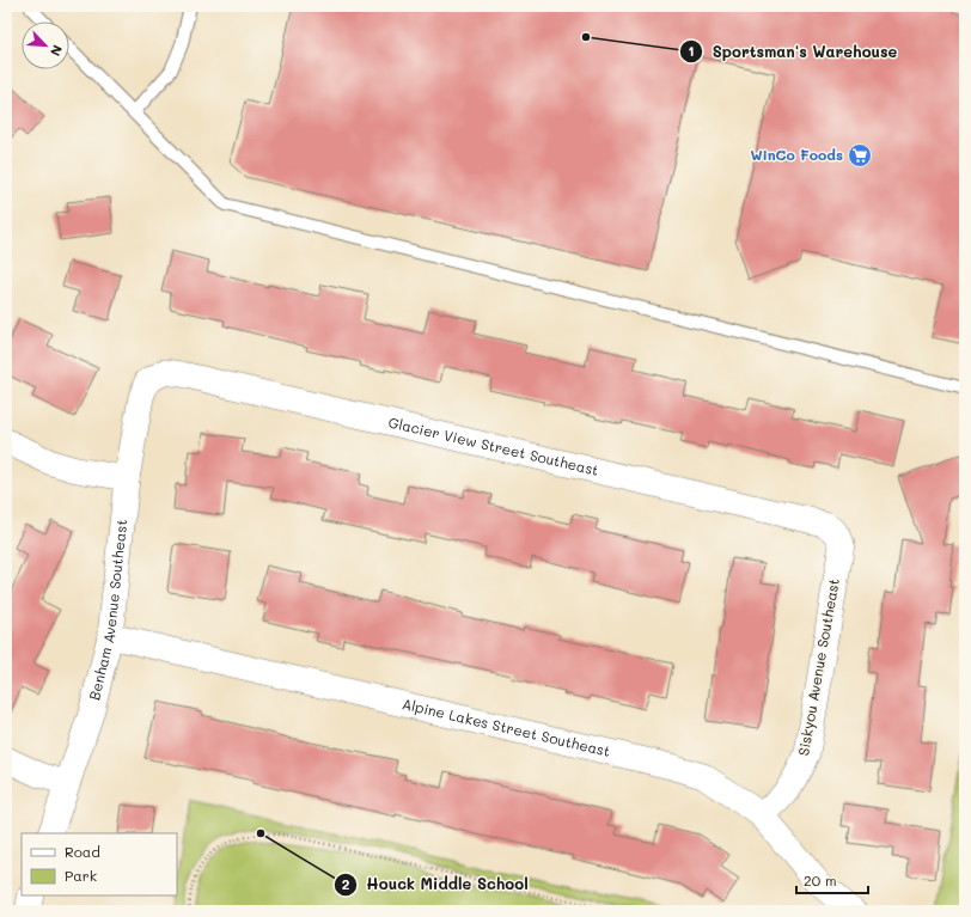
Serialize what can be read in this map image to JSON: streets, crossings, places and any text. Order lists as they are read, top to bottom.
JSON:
{
  "streets": {
    "street": [
      "Glacier View Street Southeast",
      "Benham Avenue Southeast",
      "Siskyou Avenue Southeast",
      "Alpine Lakes Street Southeast"
    ]
  },
  "crossings": [
    ["Glacier View Street Southeast", "Benham Avenue Southeast"],
    ["Glacier View Street Southeast", "Siskyou Avenue Southeast"],
    ["Benham Avenue Southeast", "Alpine Lakes Street Southeast"],
    ["Siskyou Avenue Southeast", "Alpine Lakes Street Southeast"]
  ],
  "places": {
    "other": ["Sportsman's Warehouse", "Houck Middle School"],
    "supermarket": ["WinCo Foods"]
  },
  "legend": ["Road", "Park"],
  "scale_bar": "20 m",
  "north": "bottom right"
}
